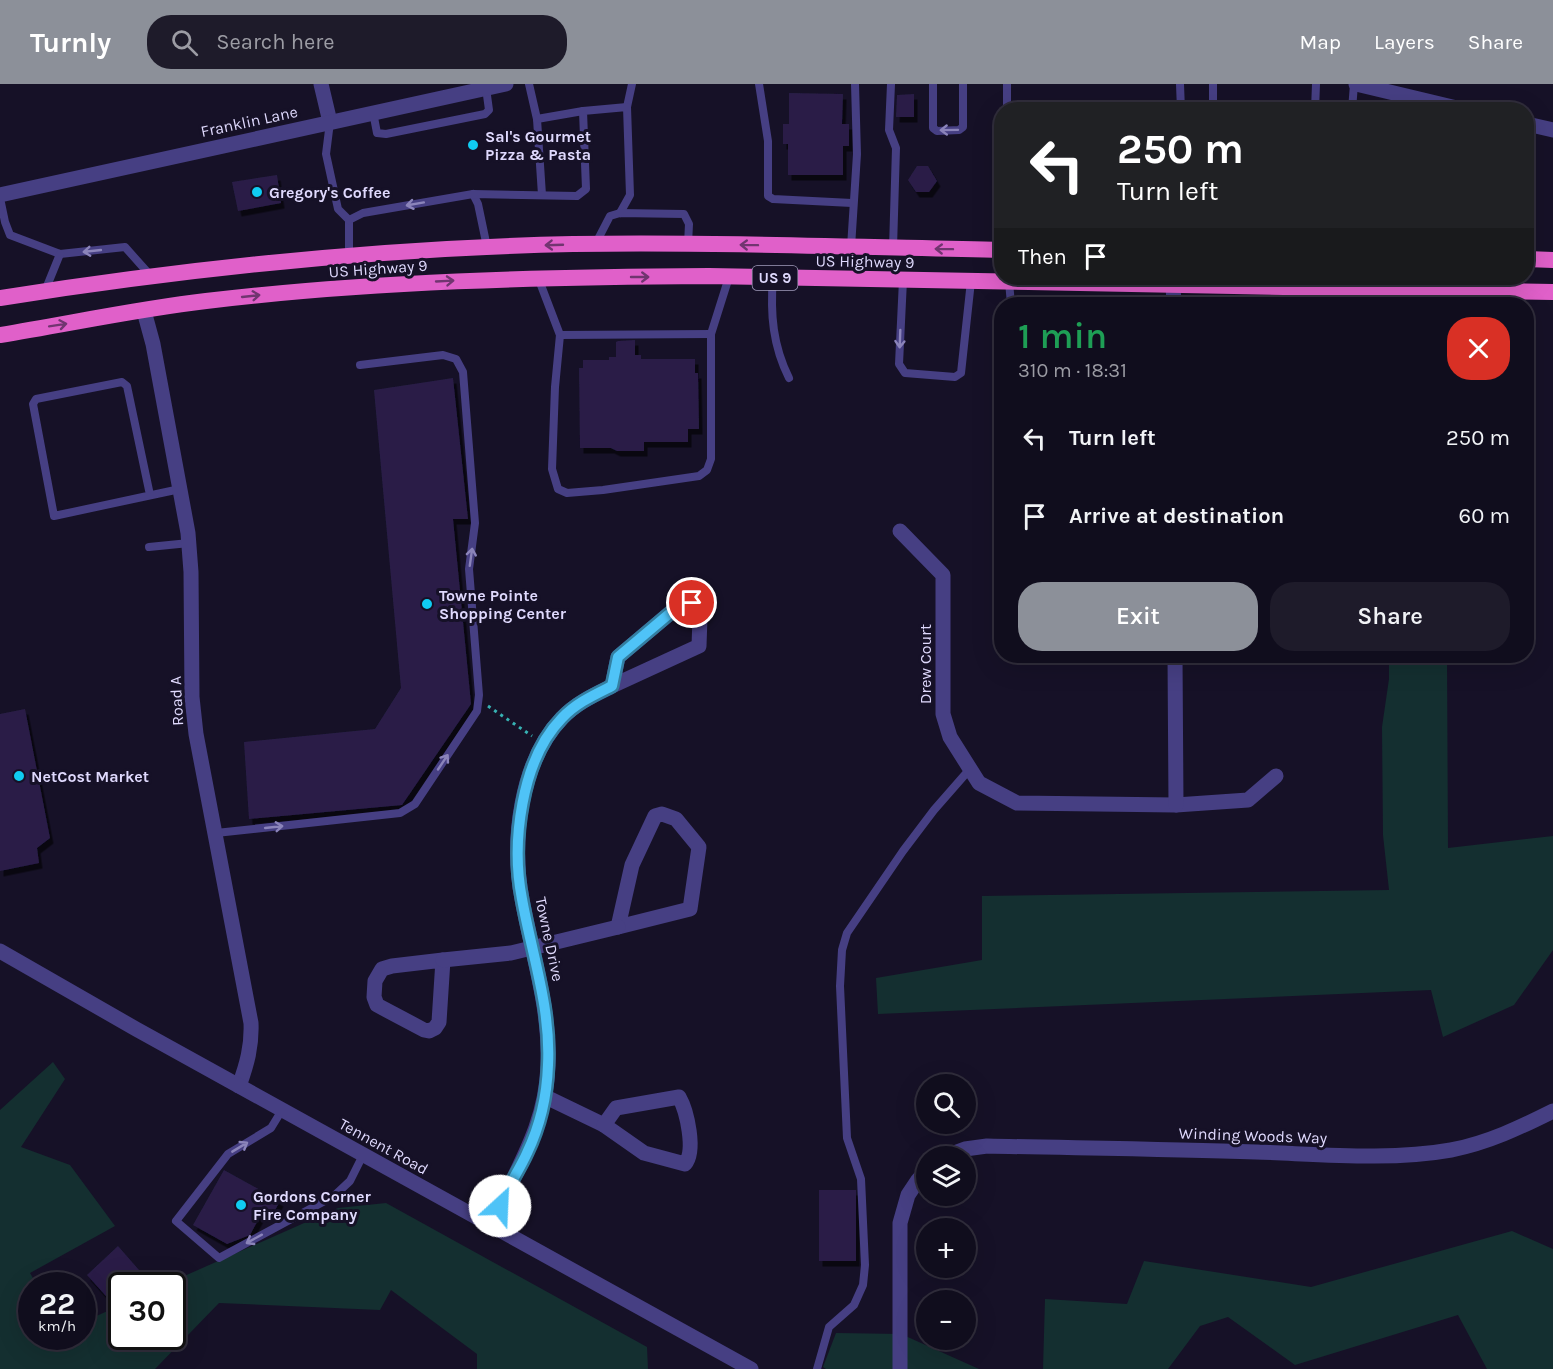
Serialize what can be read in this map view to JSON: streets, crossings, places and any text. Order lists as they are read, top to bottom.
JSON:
{
  "streets": {
    "highway": ["US Highway 9", "US 9"],
    "street": [
      "Franklin Lane",
      "Drew Court",
      "Road A",
      "Towne Drive",
      "Winding Woods Way",
      "Tennent Road"
    ]
  },
  "crossings": [
    ["US Highway 9", "Road A"],
    ["Road A", "Tennent Road"],
    ["Towne Drive", "Tennent Road"]
  ],
  "places": [
    "Sal's Gourmet Pizza & Pasta",
    "Gregory's Coffee",
    "Towne Pointe Shopping Center",
    "NetCost Market",
    "Gordons Corner Fire Company"
  ],
  "page": {
    "header": "Turnly",
    "search": "Search here",
    "nav": ["Map", "Layers", "Share"],
    "turn": ["250 m", "Turn left"],
    "then": "Then",
    "heading": ["1 min", "310 m · 18:31"],
    "list": [
      {
        "name": "Turn left",
        "value": "250 m"
      },
      {
        "name": "Arrive at destination",
        "value": "60 m"
      }
    ],
    "buttons": ["Exit", "Share"],
    "map_buttons": ["+", "−"],
    "speed": "22 km/h",
    "limit": "30"
  }
}
